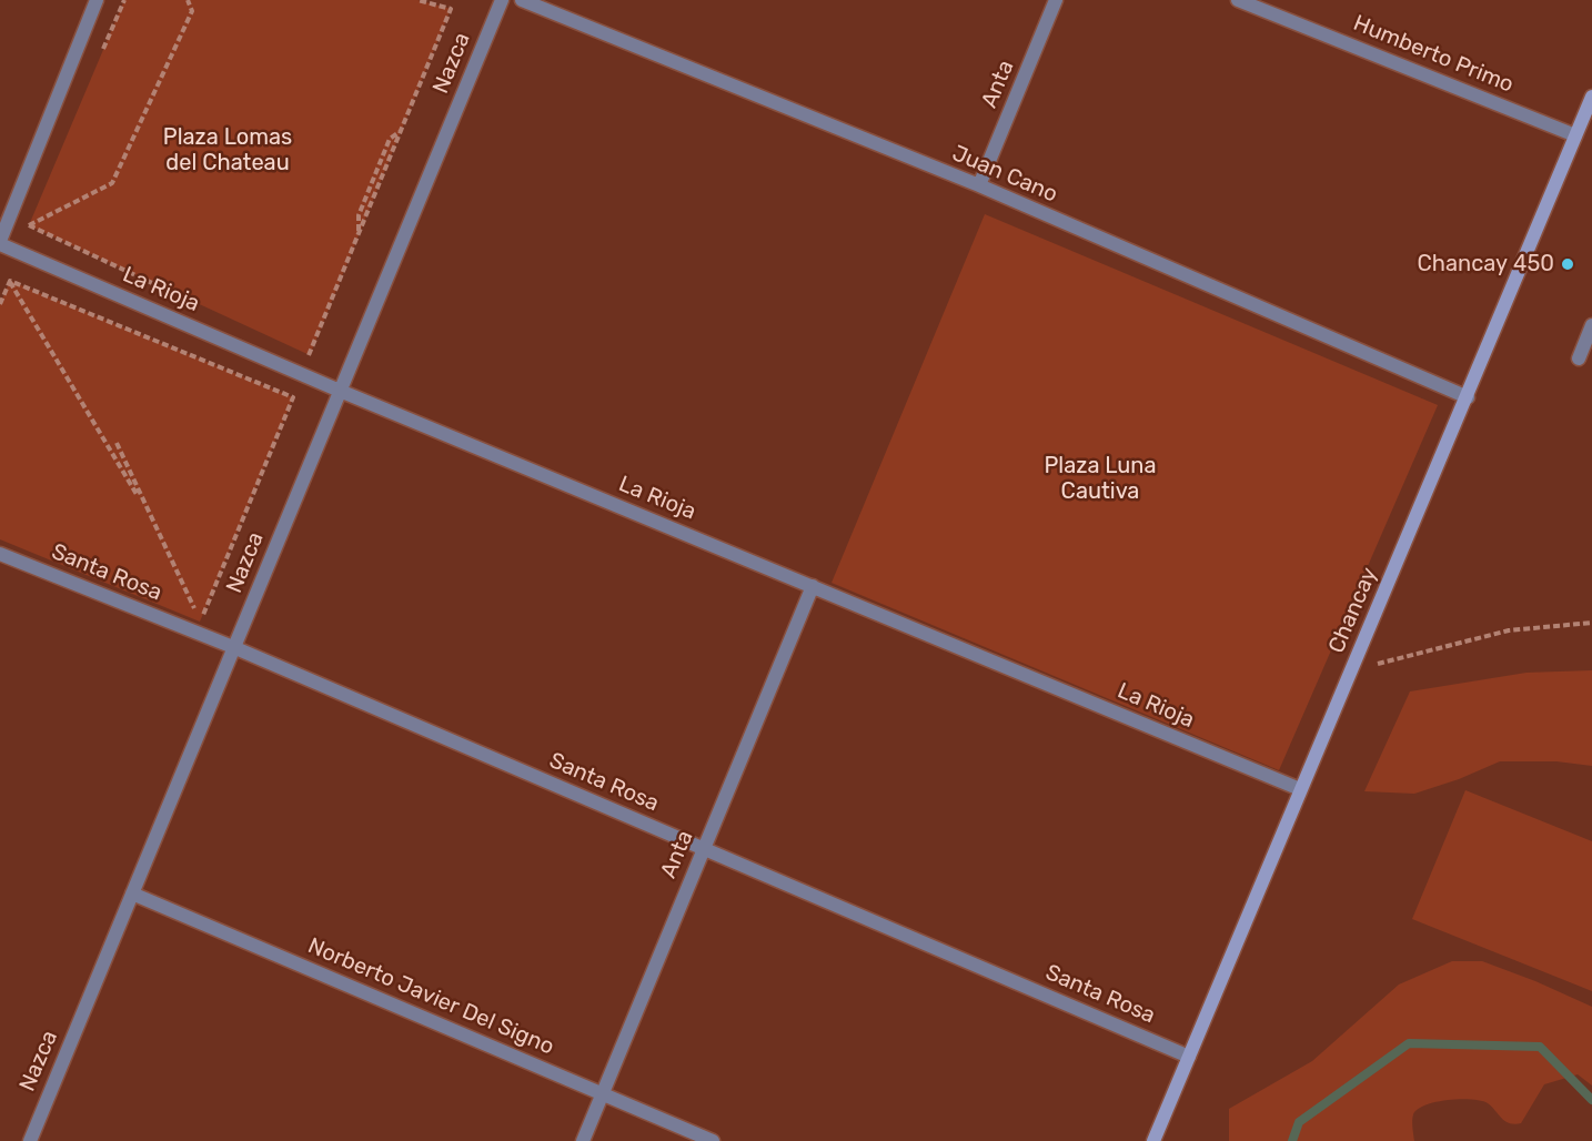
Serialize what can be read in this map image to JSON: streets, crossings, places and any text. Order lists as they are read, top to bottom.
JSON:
{
  "streets": {
    "main road": ["Chancay"],
    "street": [
      "Humberto Primo",
      "Nazca",
      "Anta",
      "Juan Cano",
      "La Rioja",
      "Santa Rosa",
      "Norberto Javier Del Signo"
    ]
  },
  "crossings": [
    ["Humberto Primo", "Chancay"],
    ["Nazca", "La Rioja"],
    ["Nazca", "Santa Rosa"],
    ["Nazca", "Norberto Javier Del Signo"],
    ["Anta", "Juan Cano"],
    ["Anta", "La Rioja"],
    ["Anta", "Santa Rosa"],
    ["Anta", "Norberto Javier Del Signo"],
    ["Juan Cano", "Chancay"],
    ["La Rioja", "Chancay"],
    ["Santa Rosa", "Chancay"]
  ],
  "parks": ["Plaza Lomas del Chateau", "Plaza Luna Cautiva"],
  "places": ["Chancay 450"]
}
